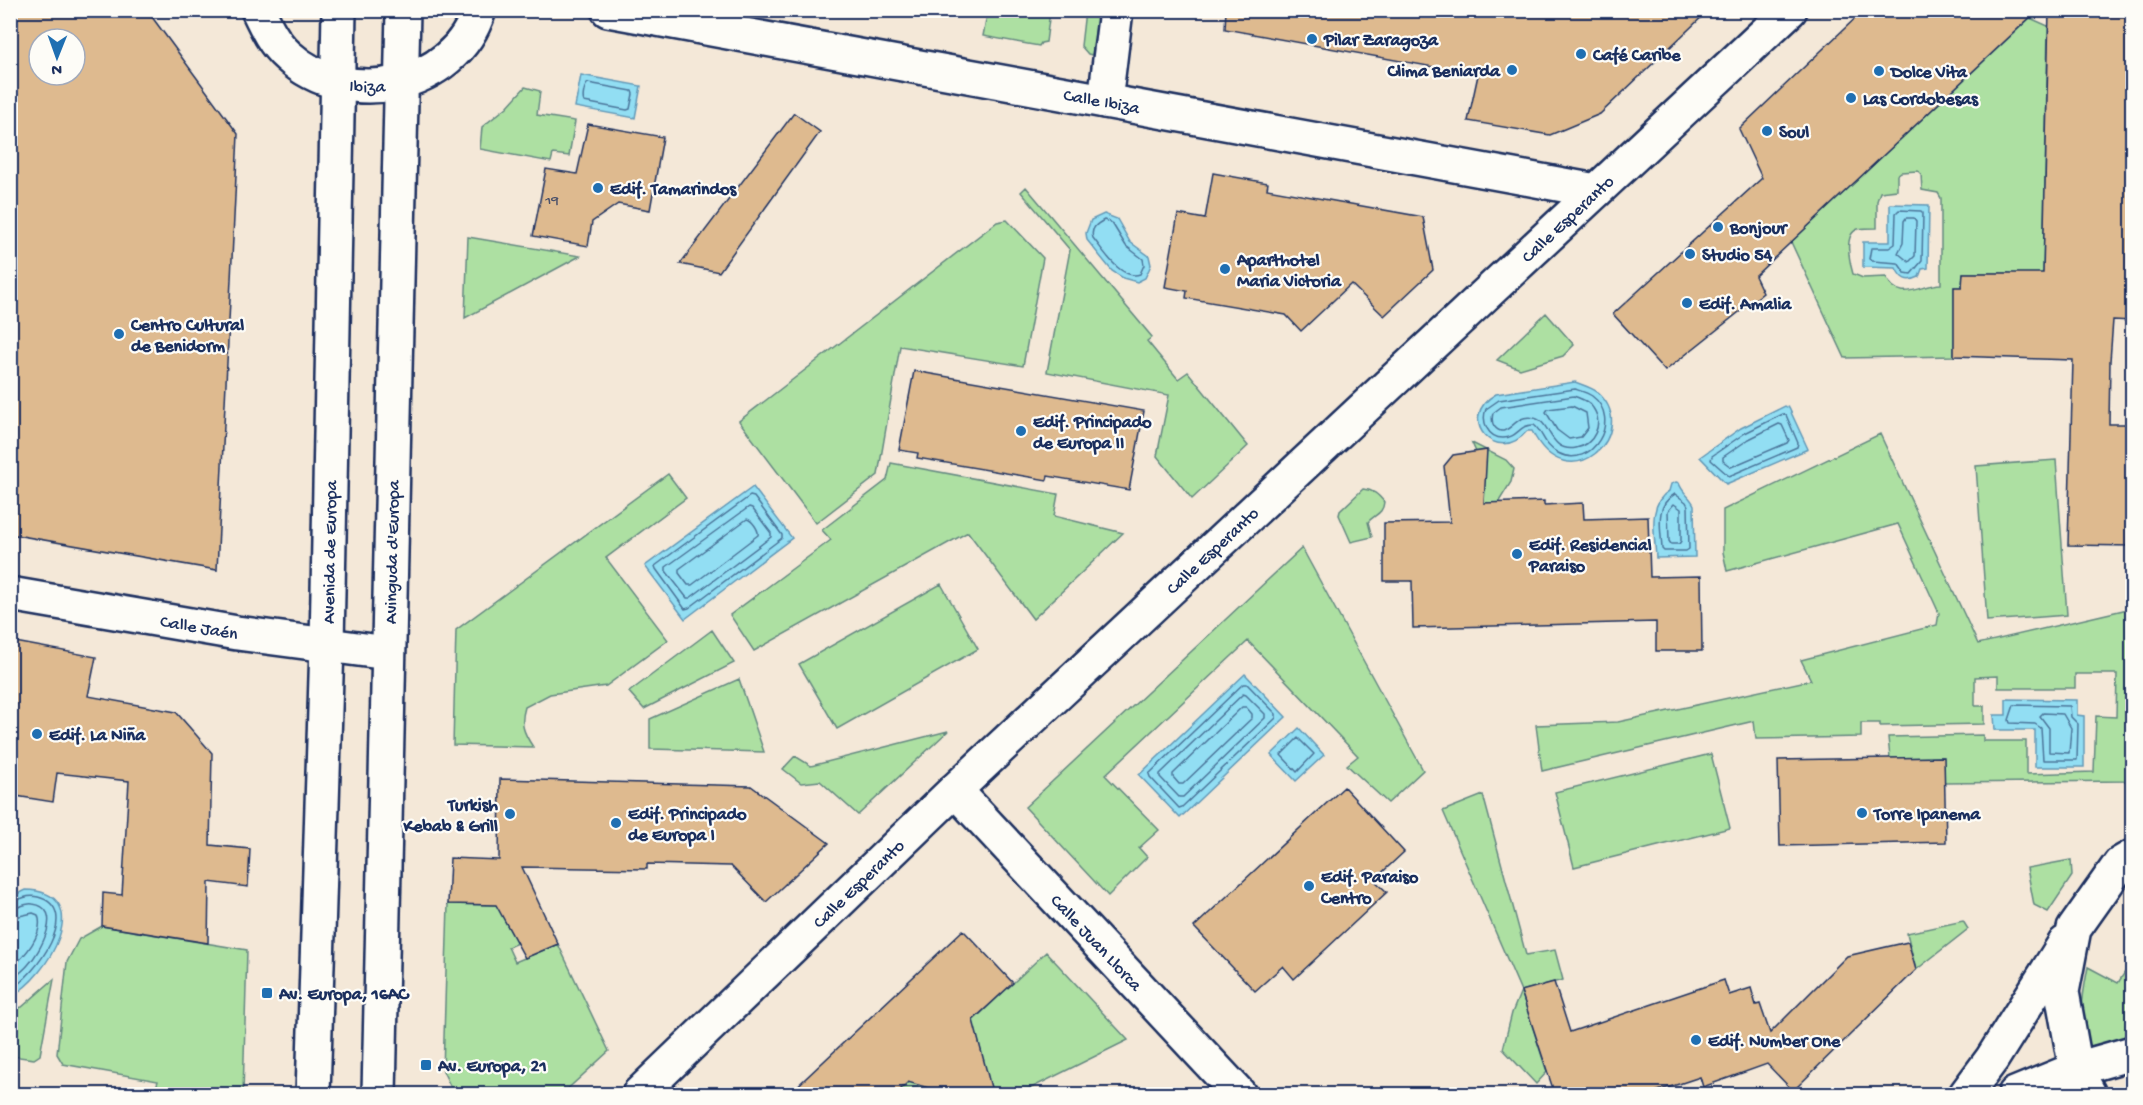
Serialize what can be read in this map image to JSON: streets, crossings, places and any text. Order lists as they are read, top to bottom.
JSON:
{
  "streets": {
    "street": [
      "Ibiza",
      "Calle Ibiza",
      "Calle Esperanto",
      "Avinguda d'Europa",
      "Avenida de Europa",
      "Calle Jaén",
      "Calle Juan Llorca"
    ]
  },
  "crossings": [
    ["Ibiza", "Avinguda d'Europa"],
    ["Ibiza", "Avenida de Europa"],
    ["Calle Ibiza", "Calle Esperanto"],
    ["Calle Esperanto", "Calle Juan Llorca"],
    ["Avinguda d'Europa", "Calle Jaén"],
    ["Avenida de Europa", "Calle Jaén"]
  ],
  "places": {
    "other": [
      "Pilar Zaragoza",
      "Café Caribe",
      "Clima Beniarda",
      "Dolce Vita",
      "Las Cordobesas",
      "Soul",
      "Edif. Tamarindos",
      "Bonjour",
      "Studio 54",
      "Aparthotel Maria Victoria",
      "Edif. Amalia",
      "Centro Cultural de Benidorm",
      "Edif. Principado de Europa II",
      "Edif. Residencial Paraiso",
      "Edif. La Niña",
      "Torre Ipanema",
      "Turkish Kebab & Grill",
      "Edif. Principado de Europa I",
      "Edif. Paraiso Centro",
      "Edif. Number One"
    ],
    "transit": ["Av. Europa, 16AC", "Av. Europa, 21"]
  },
  "house_numbers": ["19"],
  "north": "bottom"
}
